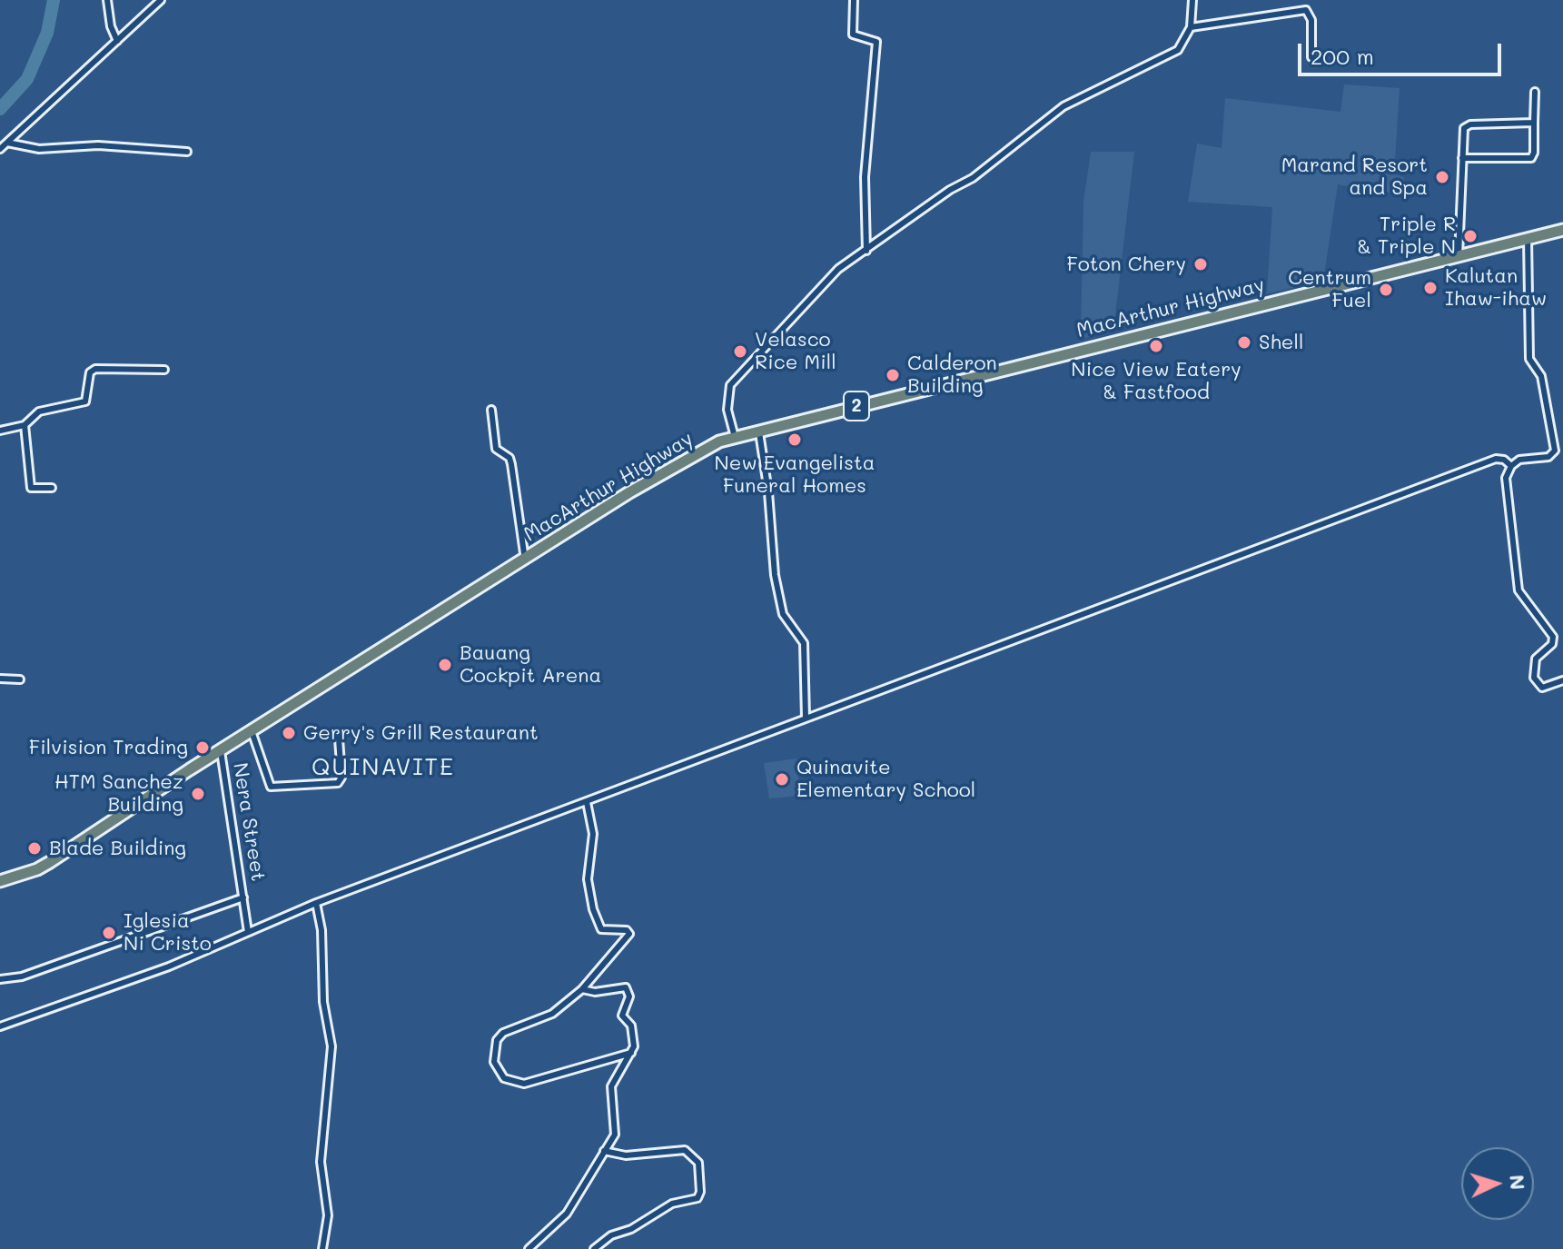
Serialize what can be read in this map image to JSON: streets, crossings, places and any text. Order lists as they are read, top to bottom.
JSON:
{
  "streets": {
    "highway": ["MacArthur Highway", "2"],
    "street": ["Nera Street"]
  },
  "crossings": [
    ["MacArthur Highway", "Nera Street"]
  ],
  "districts": ["QUINAVITE"],
  "places": [
    "Marand Resort and Spa",
    "Triple R & Triple N",
    "Foton Chery",
    "Kalutan Ihaw-ihaw",
    "Centrum Fuel",
    "Shell",
    "Nice View Eatery & Fastfood",
    "Velasco Rice Mill",
    "Calderon Building",
    "New Evangelista Funeral Homes",
    "Bauang Cockpit Arena",
    "Gerry's Grill Restaurant",
    "Filvision Trading",
    "Quinavite Elementary School",
    "HTM Sanchez Building",
    "Blade Building",
    "Iglesia Ni Cristo"
  ],
  "scale_bar": "200 m",
  "north": "right"
}
